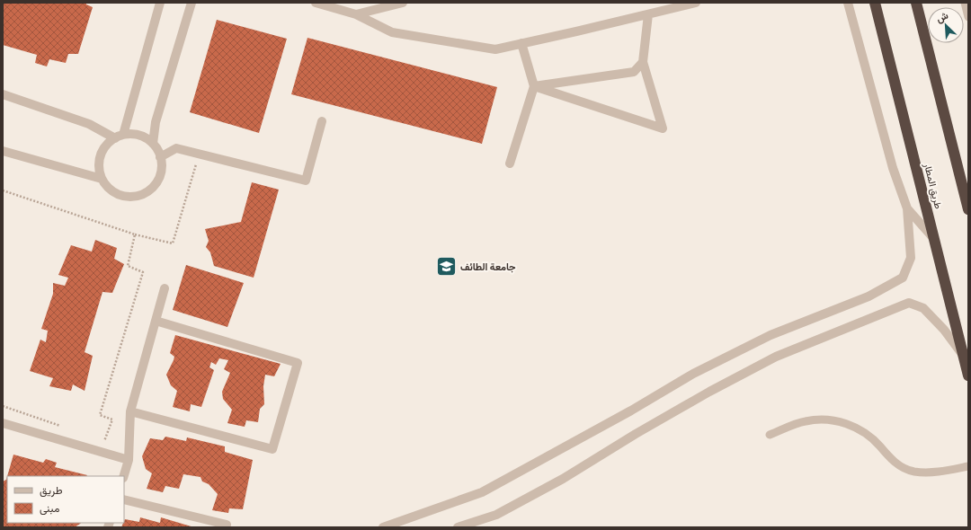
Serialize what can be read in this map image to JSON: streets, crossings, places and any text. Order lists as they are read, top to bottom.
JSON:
{
  "streets": {
    "highway": ["طريق المطار"]
  },
  "places": {
    "school or university": ["جامعة الطائف"]
  },
  "legend": ["طريق", "مبنى"],
  "north": "top left"
}
